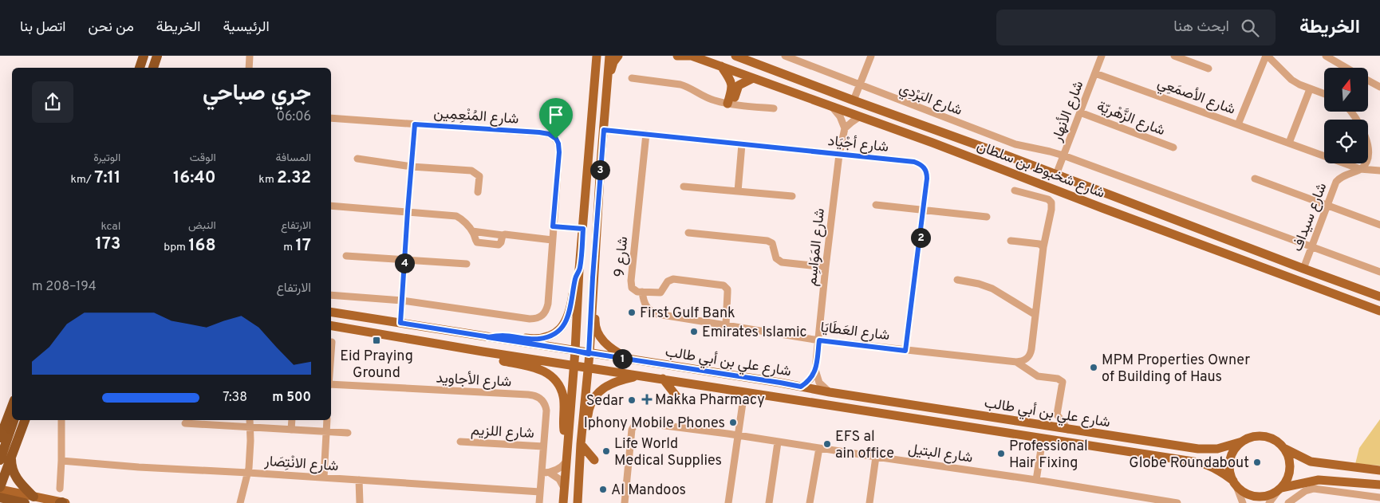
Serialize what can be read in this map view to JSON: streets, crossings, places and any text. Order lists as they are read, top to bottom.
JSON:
{
  "streets": {
    "main road": ["شارع شخبوط بن سلطان", "شارع علي بن أبي طالب"],
    "street": [
      "شارع الأصمَعِي",
      "شارع البَرْدِي",
      "شارع الأنهار",
      "شارع المُنْعِمِين",
      "شارع الزَّهْريّة",
      "شارع أجْيَاد",
      "شارع سيداف",
      "شارع المَوَاسِم",
      "شارع 9",
      "شارع العَطَايَا",
      "شارع الأجاويد",
      "شارع اللزيم",
      "شارع البتيل",
      "شارع الانْتِصَار"
    ]
  },
  "crossings": [
    ["شارع الأصمَعِي", "شارع الأنهار"],
    ["شارع الأصمَعِي", "شارع سيداف"],
    ["شارع البَرْدِي", "شارع الأنهار"],
    ["شارع البَرْدِي", "شارع سيداف"],
    ["شارع الأنهار", "شارع الزَّهْريّة"],
    ["شارع الأنهار", "شارع شخبوط بن سلطان"],
    ["شارع أجْيَاد", "شارع المَوَاسِم"],
    ["شارع أجْيَاد", "شارع 9"],
    ["شارع أجْيَاد", "شارع العَطَايَا"],
    ["شارع شخبوط بن سلطان", "شارع سيداف"],
    ["شارع المَوَاسِم", "شارع العَطَايَا"],
    ["شارع 9", "شارع العَطَايَا"],
    ["شارع الأجاويد", "شارع اللزيم"],
    ["شارع الأجاويد", "شارع الانْتِصَار"]
  ],
  "places": {
    "other": [
      "First Gulf Bank",
      "Emirates Islamic",
      "MPM Properties Owner of Building of Haus",
      "Sedar",
      "Iphony Mobile Phones",
      "EFS al ain office",
      "Life World Medical Supplies",
      "Professional Hair Fixing",
      "Globe Roundabout",
      "Al Mandoos"
    ],
    "transit": ["Eid Praying Ground"],
    "health": ["Makka Pharmacy"]
  },
  "north": "top",
  "page": {
    "header": "الخريطة",
    "search": "ابحث هنا",
    "nav": [
      "الرئيسية",
      "الخريطة",
      "من نحن",
      "اتصل بنا"
    ],
    "heading": ["جري صباحي", "06:06"],
    "stats": [
      ["المسافة", "2.32 km"],
      ["الوقت", "16:40"],
      ["الوتيرة", "7:11 /km"],
      ["الارتفاع", "17 m"],
      ["النبض", "168 bpm"],
      ["kcal", "173"]
    ],
    "pins": [
      "3",
      "2",
      "4",
      "1"
    ],
    "chart": ["الارتفاع", "194–208 m"],
    "list": [
      {
        "name": "500 m",
        "note": "7:38"
      }
    ]
  }
}
